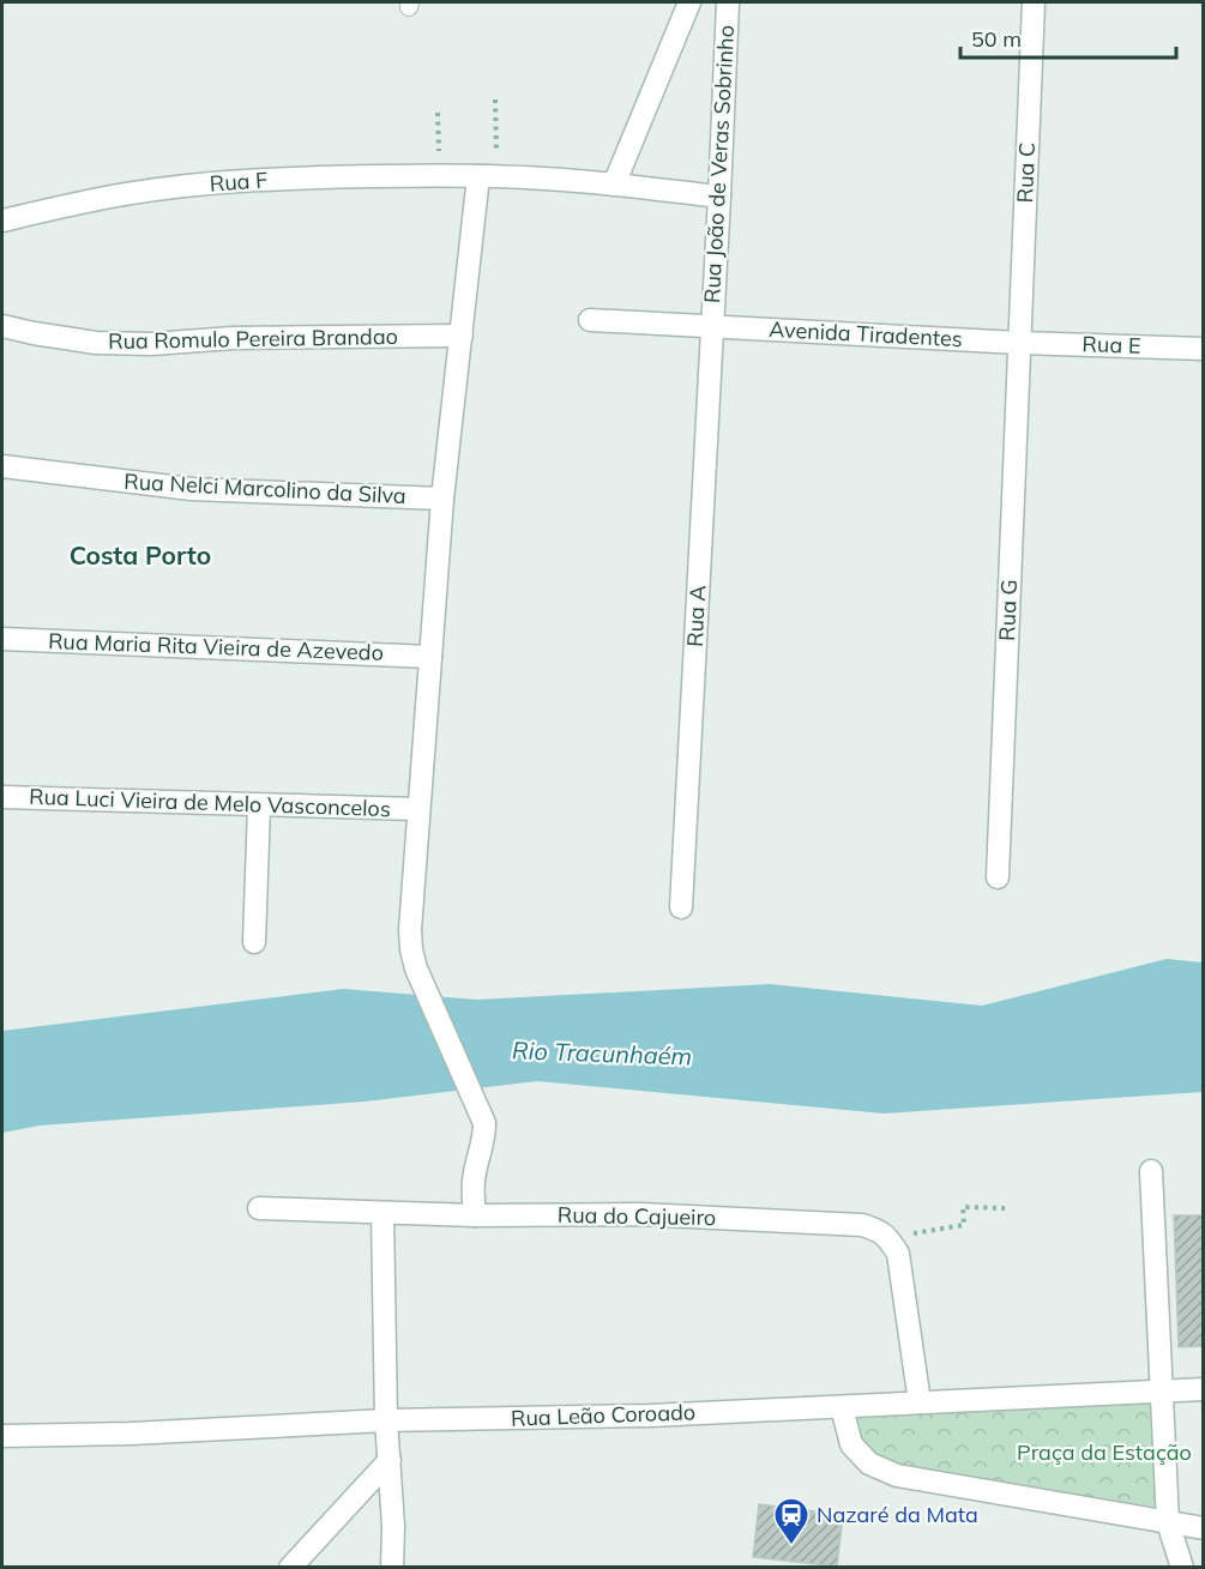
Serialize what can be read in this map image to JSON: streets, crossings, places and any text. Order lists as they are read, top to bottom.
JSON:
{
  "streets": {
    "street": [
      "Rua João de Veras Sobrinho",
      "Rua C",
      "Rua F",
      "Avenida Tiradentes",
      "Rua Romulo Pereira Brandao",
      "Rua E",
      "Rua Nelci Marcolino da Silva",
      "Rua G",
      "Rua A",
      "Rua Maria Rita Vieira de Azevedo",
      "Rua Luci Vieira de Melo Vasconcelos",
      "Rua do Cajueiro",
      "Rua Leão Coroado"
    ]
  },
  "crossings": [
    ["Rua João de Veras Sobrinho", "Rua F"],
    ["Rua João de Veras Sobrinho", "Avenida Tiradentes"],
    ["Rua João de Veras Sobrinho", "Rua A"],
    ["Rua C", "Avenida Tiradentes"],
    ["Rua C", "Rua E"],
    ["Rua C", "Rua G"],
    ["Avenida Tiradentes", "Rua E"],
    ["Avenida Tiradentes", "Rua G"],
    ["Avenida Tiradentes", "Rua A"],
    ["Rua E", "Rua G"]
  ],
  "districts": ["Costa Porto"],
  "water": ["Rio Tracunhaém"],
  "parks": ["Praça da Estação"],
  "places": {
    "station": ["Nazaré da Mata"]
  },
  "scale_bar": "50 m"
}
